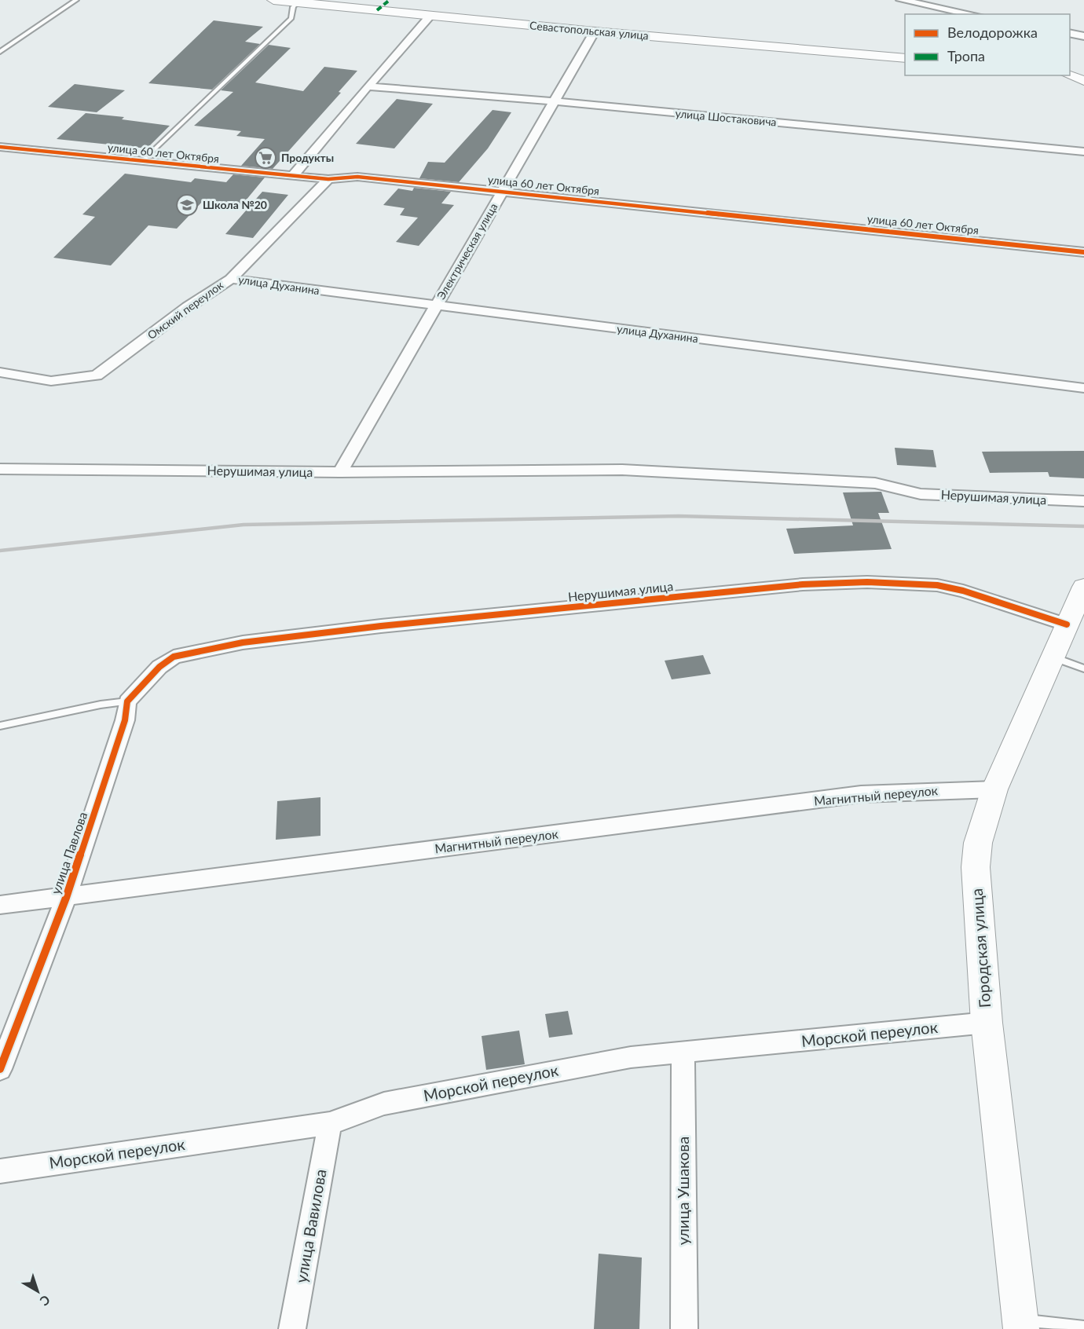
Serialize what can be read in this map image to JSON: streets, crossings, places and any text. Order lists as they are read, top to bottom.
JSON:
{
  "streets": {
    "street": [
      "Севастопольская улица",
      "улица Шостаковича",
      "улица 60 лет Октября",
      "Электрическая улица",
      "улица Духанина",
      "Омский переулок",
      "Нерушимая улица",
      "Магнитный переулок",
      "улица Павлова",
      "Городская улица",
      "Морской переулок",
      "улица Ушакова",
      "улица Вавилова"
    ]
  },
  "crossings": [
    ["Севастопольская улица", "Электрическая улица"],
    ["улица Шостаковича", "Электрическая улица"],
    ["улица 60 лет Октября", "Электрическая улица"],
    ["улица 60 лет Октября", "Омский переулок"],
    ["Электрическая улица", "улица Духанина"],
    ["Электрическая улица", "Нерушимая улица"],
    ["улица Духанина", "Омский переулок"],
    ["Нерушимая улица", "улица Павлова"],
    ["Нерушимая улица", "Городская улица"],
    ["Магнитный переулок", "улица Павлова"],
    ["Магнитный переулок", "Городская улица"],
    ["Городская улица", "Морской переулок"],
    ["Морской переулок", "улица Ушакова"],
    ["Морской переулок", "улица Вавилова"]
  ],
  "places": {
    "supermarket": ["Продукты"],
    "school or university": ["Школа №20"]
  },
  "legend": ["Велодорожка", "Тропа"],
  "north": "bottom right"
}
